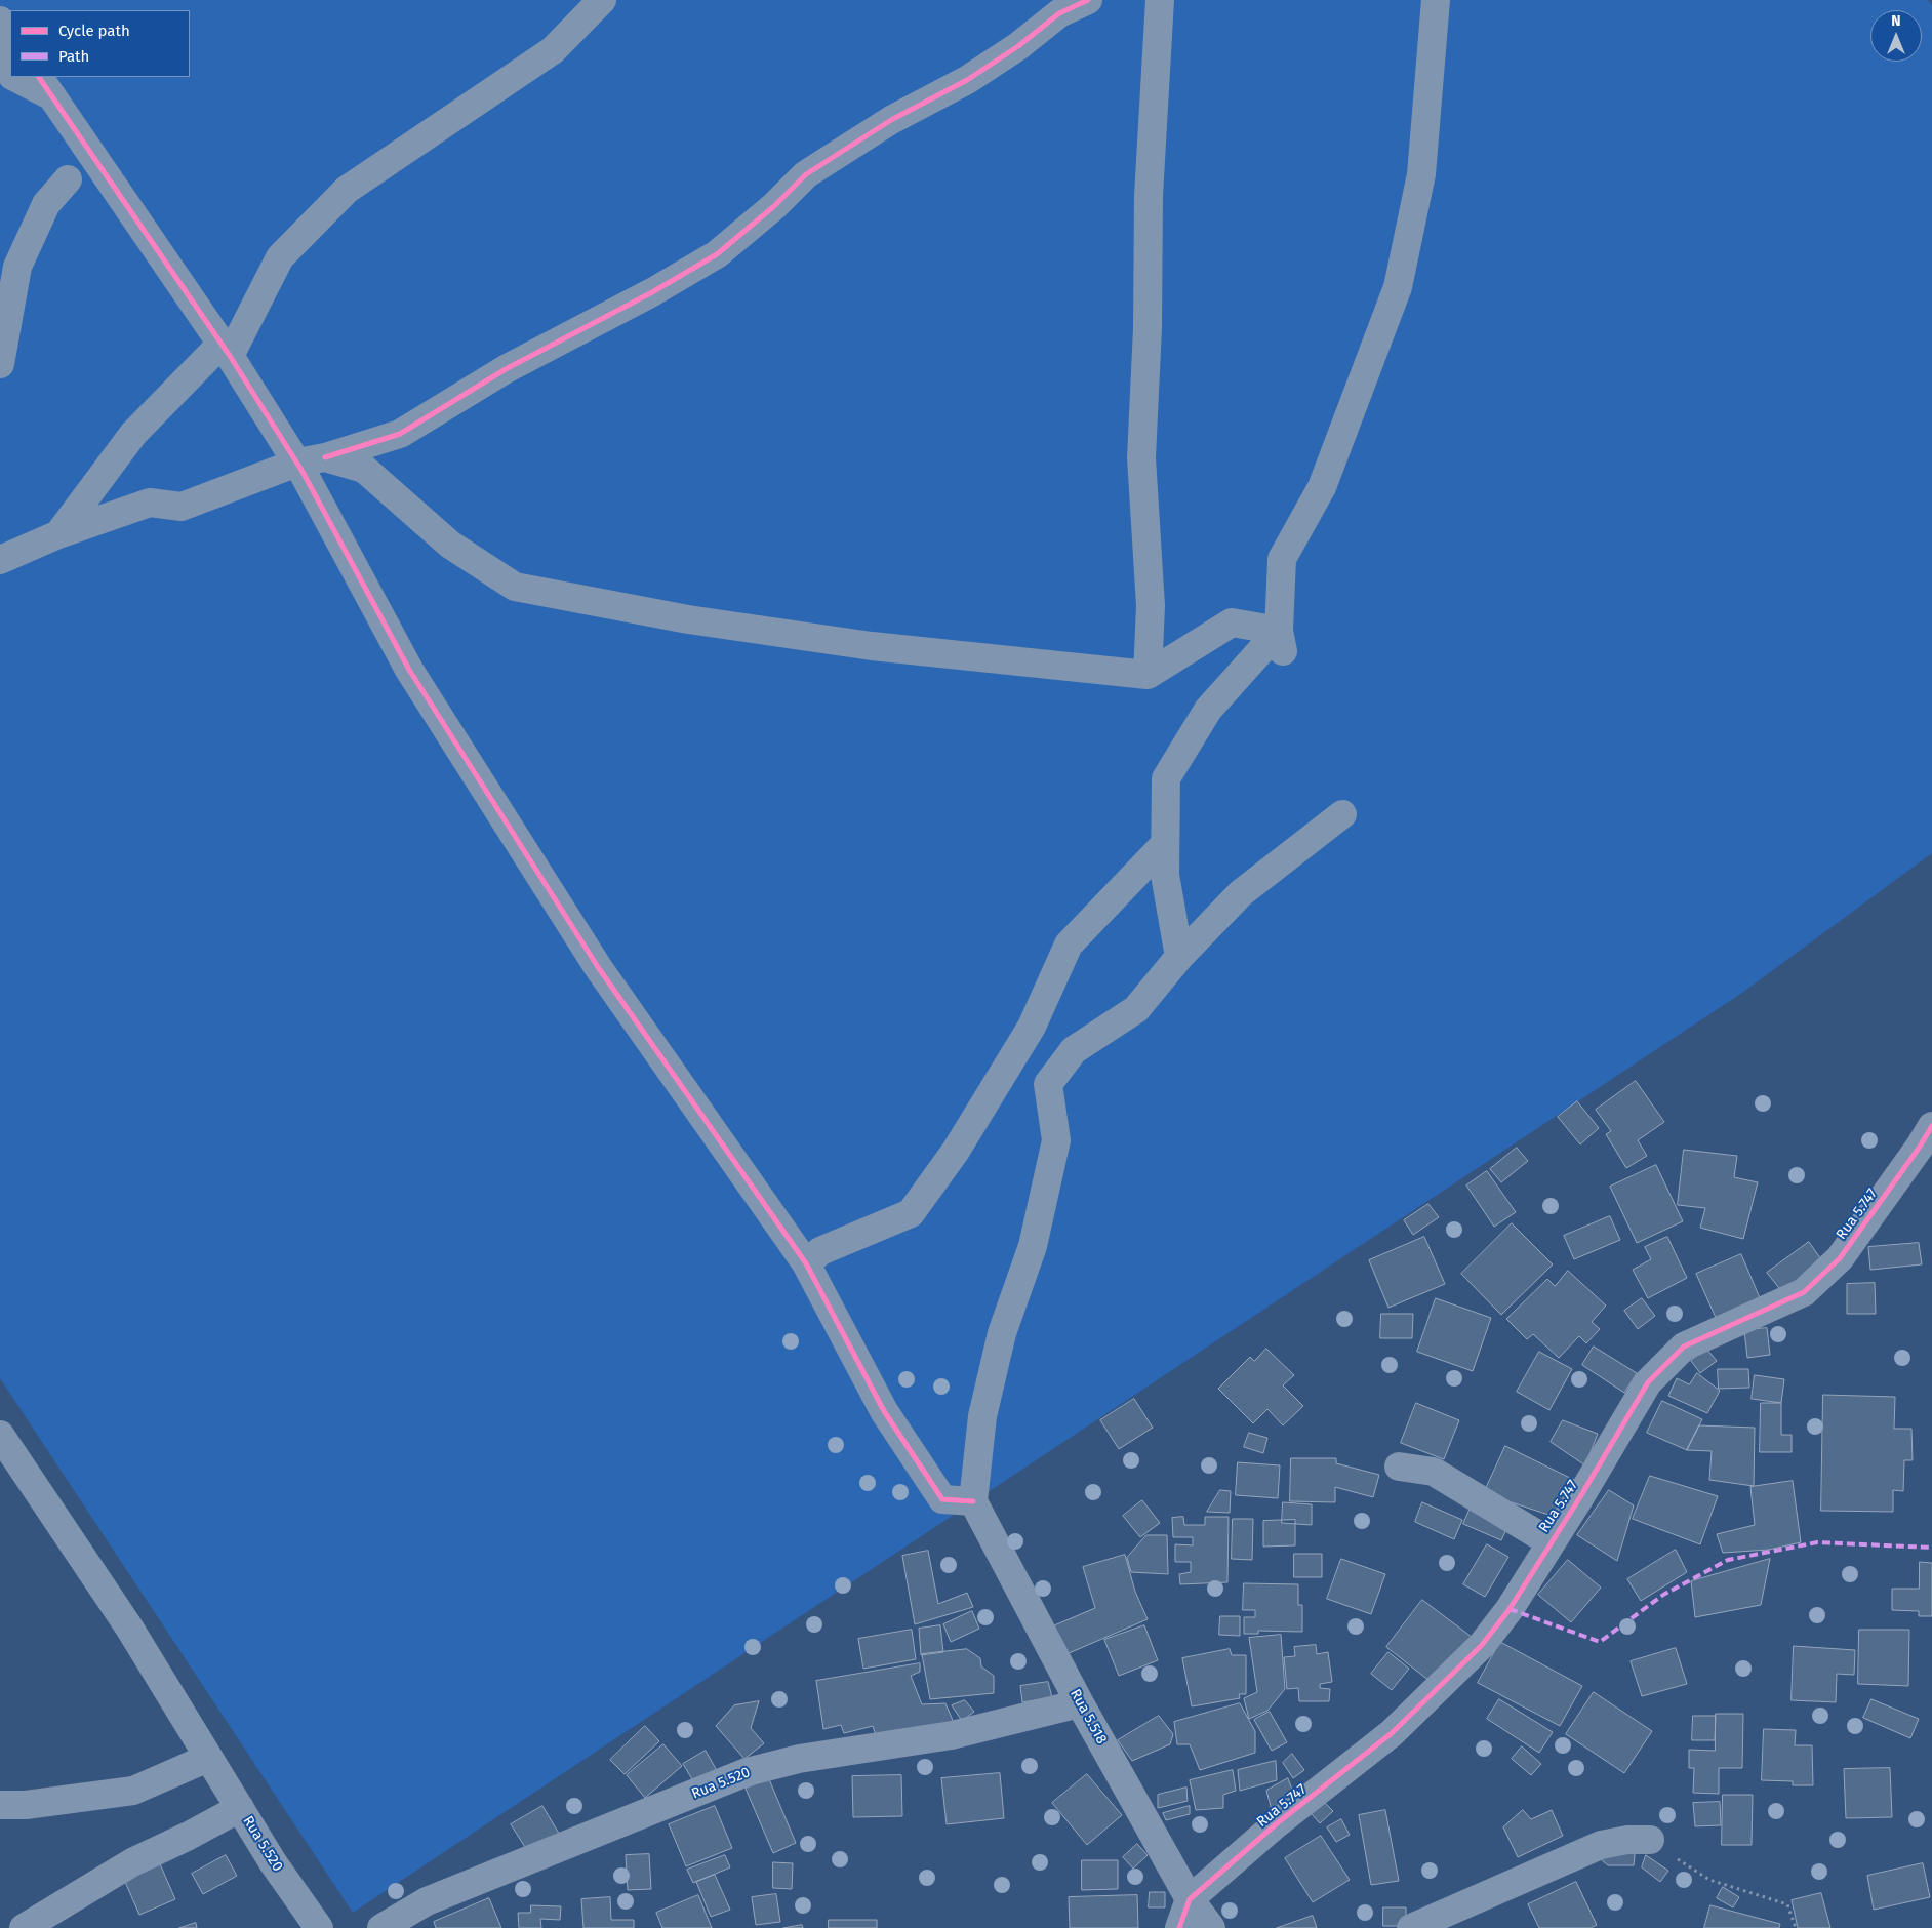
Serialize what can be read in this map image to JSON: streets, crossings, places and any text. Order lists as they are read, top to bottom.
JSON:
{
  "streets": {
    "street": ["Rua 5.747", "Rua 5.518", "Rua 5.520"]
  },
  "crossings": [
    ["Rua 5.747", "Rua 5.518"],
    ["Rua 5.518", "Rua 5.520"]
  ],
  "legend": ["Cycle path", "Path"],
  "north": "top"
}
